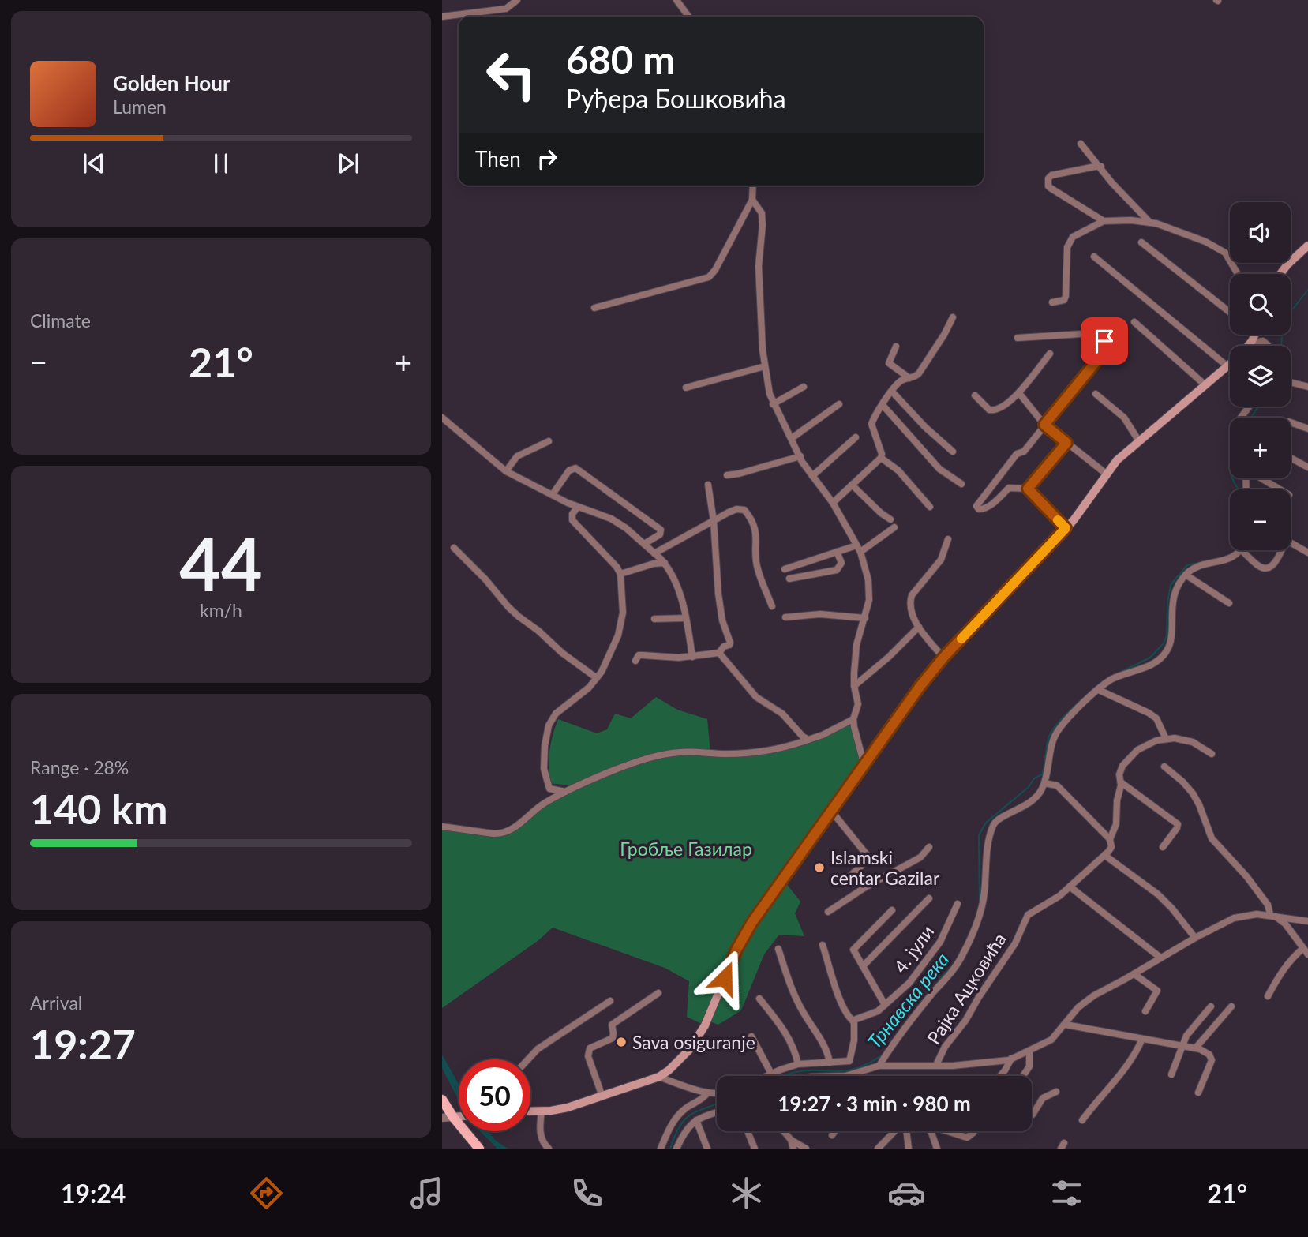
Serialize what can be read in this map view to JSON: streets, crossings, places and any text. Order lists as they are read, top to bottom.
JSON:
{
  "streets": {
    "street": ["4. јули", "Рајка Ацковића"]
  },
  "water": ["Трнавска река"],
  "parks": ["Гробље Газилар"],
  "places": ["Islamski centar Gazilar", "Sava osiguranje"],
  "page": {
    "turn": ["680 m", "Руђера Бошковића"],
    "song": ["Golden Hour", "Lumen"],
    "then": "Then",
    "map_buttons": ["+", "−"],
    "tile": [
      "Climate",
      ["44", "km/h"],
      ["Range · 28%", "140 km"],
      ["Arrival", "19:27"]
    ],
    "heat": ["−", "21°", "+"],
    "limit": "50",
    "trip": "19:27 · 3 min · 980 m",
    "tabs": ["19:24", "21°"]
  }
}
